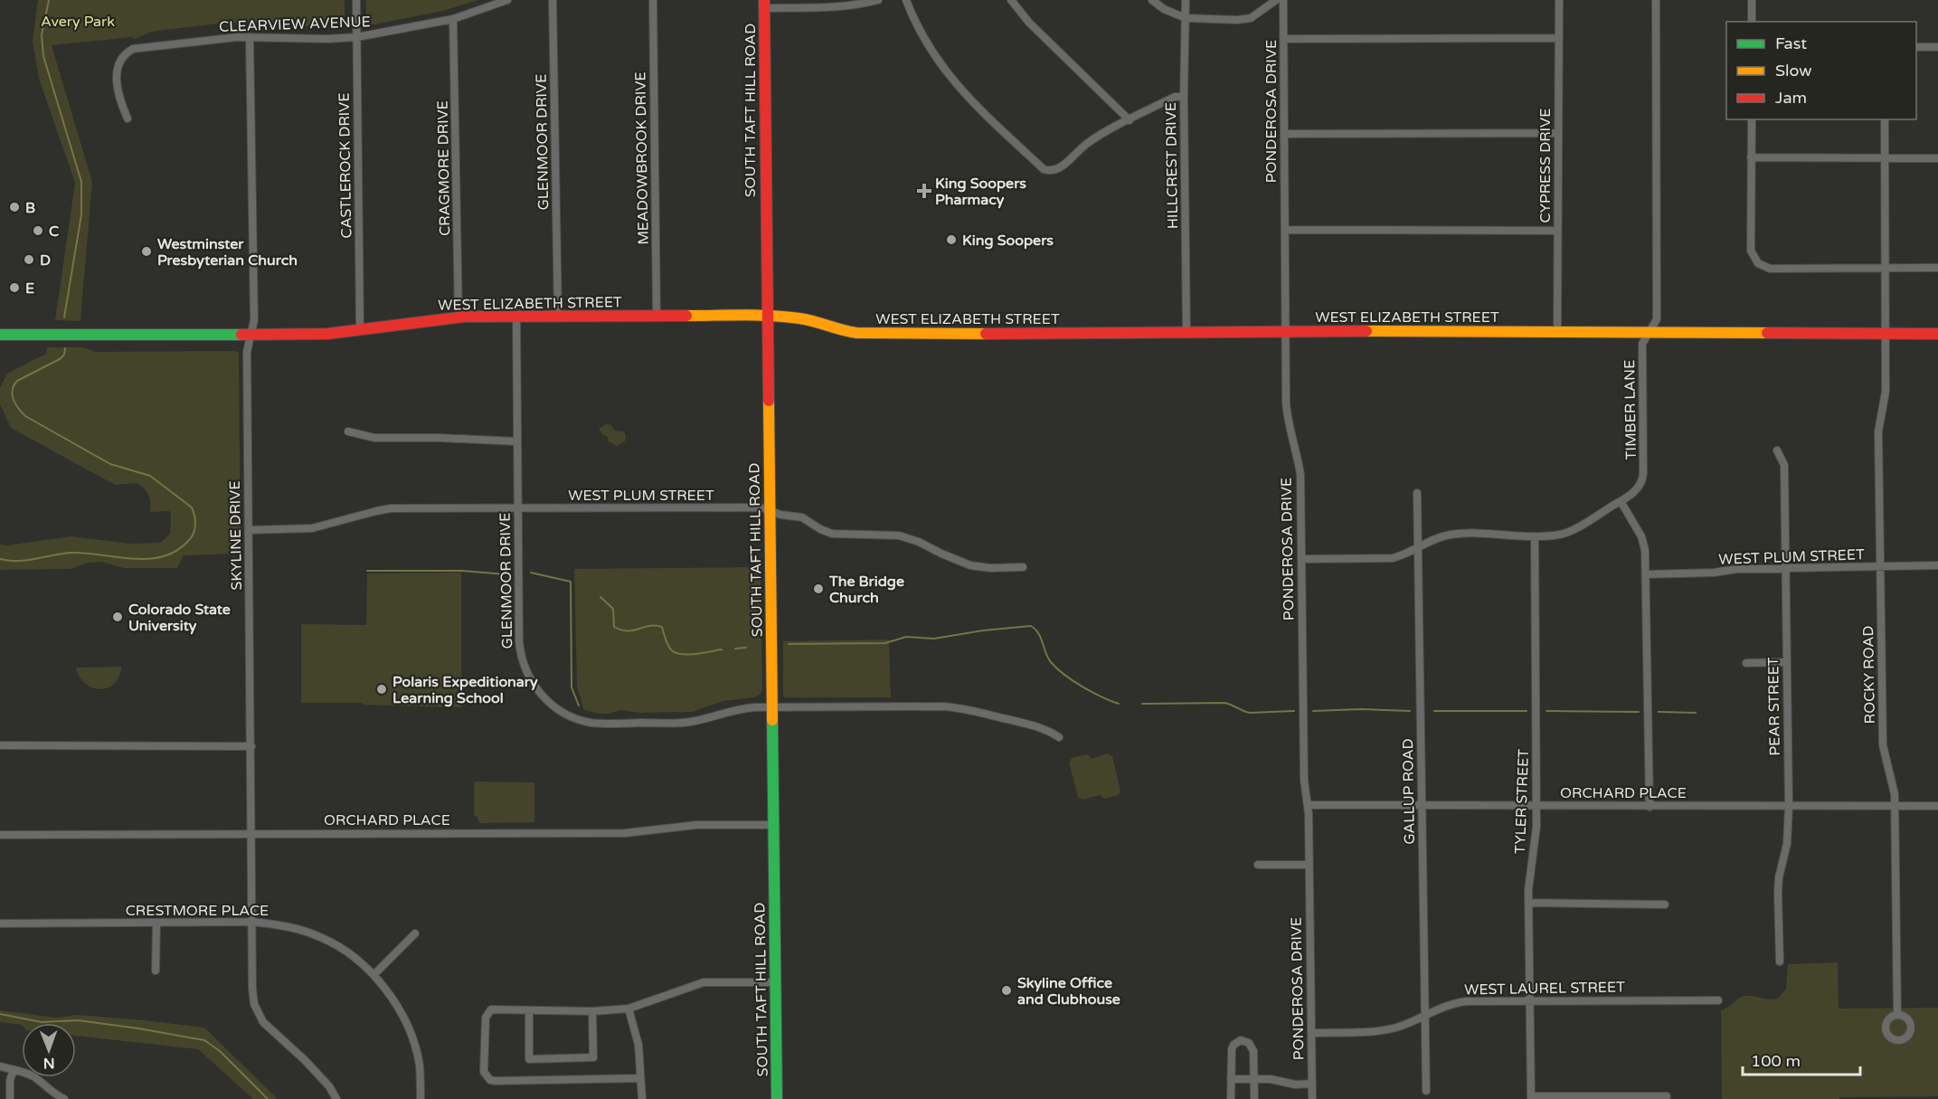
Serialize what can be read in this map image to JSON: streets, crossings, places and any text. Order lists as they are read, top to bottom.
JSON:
{
  "streets": {
    "main road": ["SOUTH TAFT HILL ROAD", "WEST ELIZABETH STREET"],
    "street": [
      "CLEARVIEW AVENUE",
      "PONDEROSA DRIVE",
      "GLENMOOR DRIVE",
      "MEADOWBROOK DRIVE",
      "CASTLEROCK DRIVE",
      "HILLCREST DRIVE",
      "CYPRESS DRIVE",
      "CRAGMORE DRIVE",
      "TIMBER LANE",
      "WEST PLUM STREET",
      "SKYLINE DRIVE",
      "ROCKY ROAD",
      "PEAR STREET",
      "GALLUP ROAD",
      "ORCHARD PLACE",
      "TYLER STREET",
      "CRESTMORE PLACE",
      "WEST LAUREL STREET"
    ]
  },
  "crossings": [
    ["CLEARVIEW AVENUE", "CASTLEROCK DRIVE"],
    ["CLEARVIEW AVENUE", "CRAGMORE DRIVE"],
    ["CLEARVIEW AVENUE", "SKYLINE DRIVE"],
    ["SOUTH TAFT HILL ROAD", "GLENMOOR DRIVE"],
    ["SOUTH TAFT HILL ROAD", "WEST ELIZABETH STREET"],
    ["SOUTH TAFT HILL ROAD", "WEST PLUM STREET"],
    ["SOUTH TAFT HILL ROAD", "ORCHARD PLACE"],
    ["PONDEROSA DRIVE", "WEST ELIZABETH STREET"],
    ["PONDEROSA DRIVE", "ORCHARD PLACE"],
    ["PONDEROSA DRIVE", "WEST LAUREL STREET"],
    ["GLENMOOR DRIVE", "WEST ELIZABETH STREET"],
    ["GLENMOOR DRIVE", "WEST PLUM STREET"],
    ["MEADOWBROOK DRIVE", "WEST ELIZABETH STREET"],
    ["CASTLEROCK DRIVE", "WEST ELIZABETH STREET"],
    ["HILLCREST DRIVE", "WEST ELIZABETH STREET"],
    ["CYPRESS DRIVE", "WEST ELIZABETH STREET"],
    ["CRAGMORE DRIVE", "WEST ELIZABETH STREET"],
    ["WEST ELIZABETH STREET", "TIMBER LANE"],
    ["WEST ELIZABETH STREET", "SKYLINE DRIVE"],
    ["WEST ELIZABETH STREET", "ROCKY ROAD"],
    ["WEST PLUM STREET", "SKYLINE DRIVE"],
    ["WEST PLUM STREET", "ROCKY ROAD"],
    ["WEST PLUM STREET", "PEAR STREET"],
    ["SKYLINE DRIVE", "ORCHARD PLACE"],
    ["SKYLINE DRIVE", "CRESTMORE PLACE"],
    ["ROCKY ROAD", "ORCHARD PLACE"],
    ["PEAR STREET", "ORCHARD PLACE"],
    ["GALLUP ROAD", "ORCHARD PLACE"],
    ["GALLUP ROAD", "WEST LAUREL STREET"],
    ["ORCHARD PLACE", "TYLER STREET"],
    ["TYLER STREET", "WEST LAUREL STREET"]
  ],
  "parks": ["Avery Park"],
  "places": {
    "health": ["King Soopers Pharmacy"],
    "other": [
      "B",
      "C",
      "King Soopers",
      "Westminster Presbyterian Church",
      "D",
      "E",
      "The Bridge Church",
      "Colorado State University",
      "Polaris Expeditionary Learning School",
      "Skyline Office and Clubhouse"
    ]
  },
  "legend": ["Fast", "Slow", "Jam"],
  "scale_bar": "100 m",
  "north": "bottom"
}
